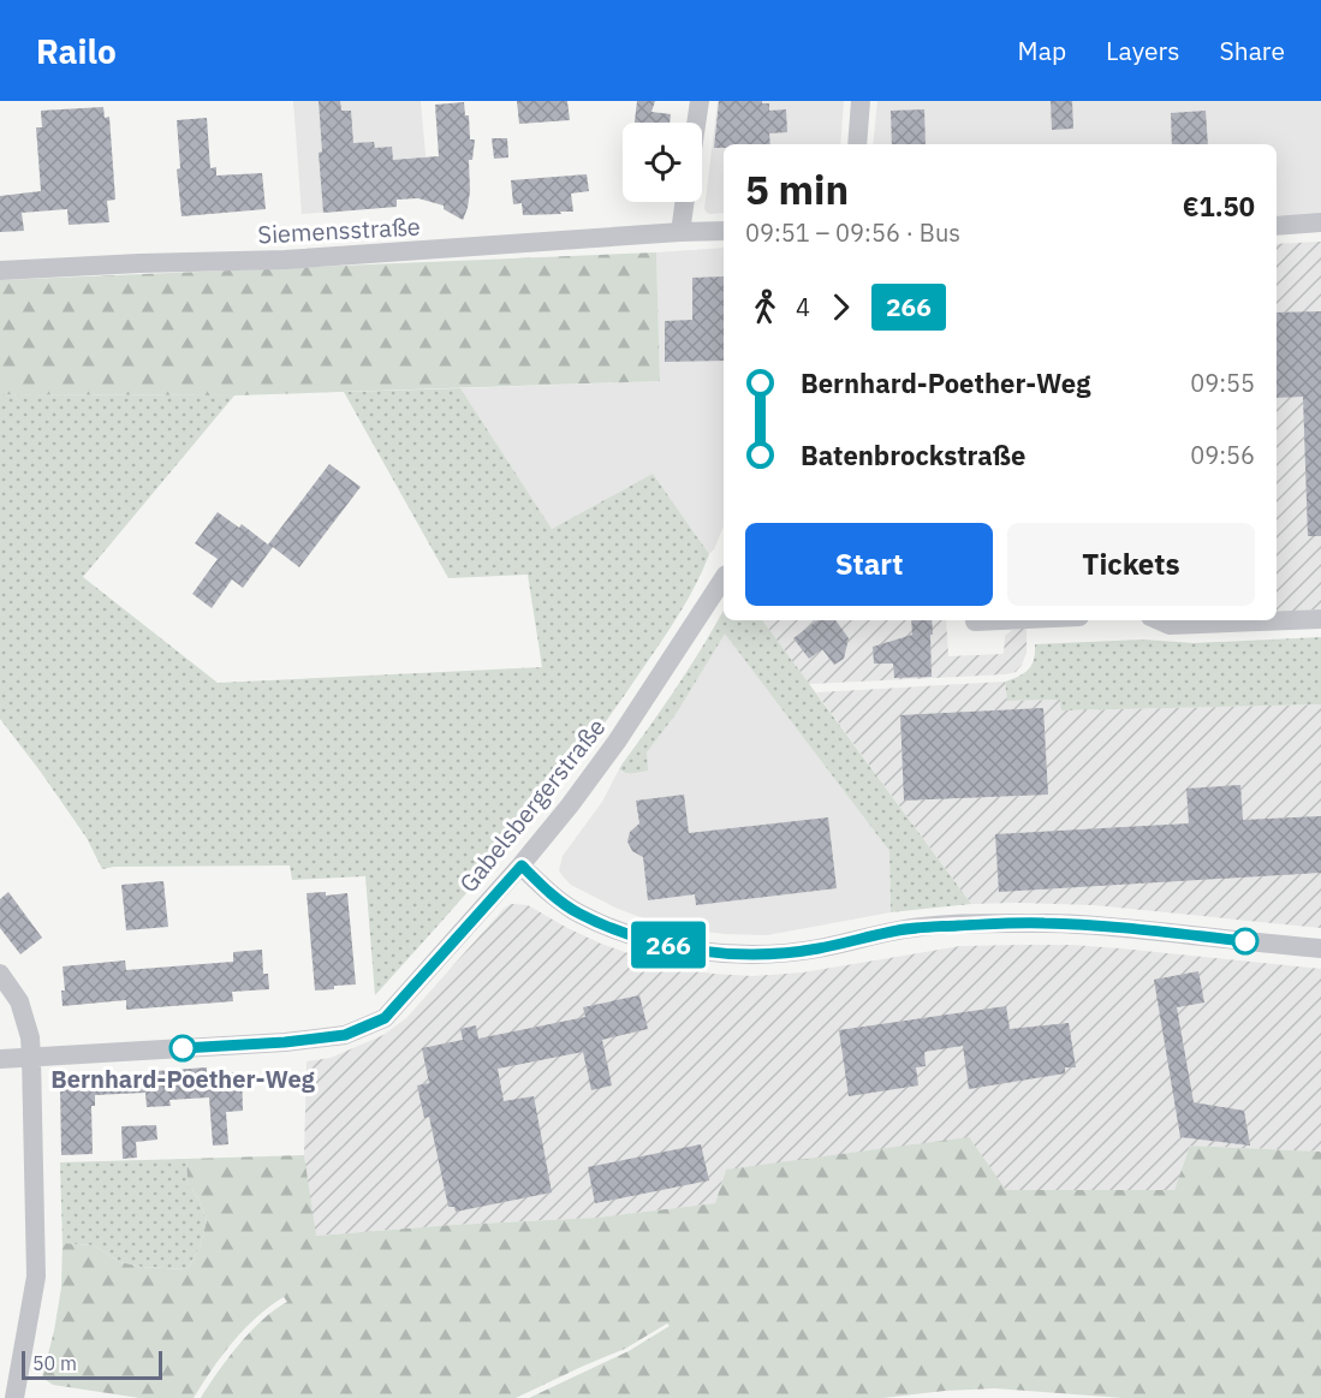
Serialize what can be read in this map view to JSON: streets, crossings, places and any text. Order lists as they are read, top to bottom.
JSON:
{
  "streets": {
    "street": ["Siemensstraße", "Gabelsbergerstraße"]
  },
  "places": ["Bernhard-Poether-Weg"],
  "lines": ["bus line 266"],
  "scale_bar": "50 m",
  "page": {
    "header": "Railo",
    "nav": ["Map", "Layers", "Share"],
    "on_map": "266",
    "heading": ["5 min", "09:51 – 09:56 · Bus", "€1.50"],
    "legs": ["4", "266"],
    "list": [
      {
        "name": "Bernhard-Poether-Weg",
        "value": "09:55"
      },
      {
        "name": "Batenbrockstraße",
        "value": "09:56"
      }
    ],
    "buttons": ["Start", "Tickets"],
    "scale": "50 m"
  }
}
